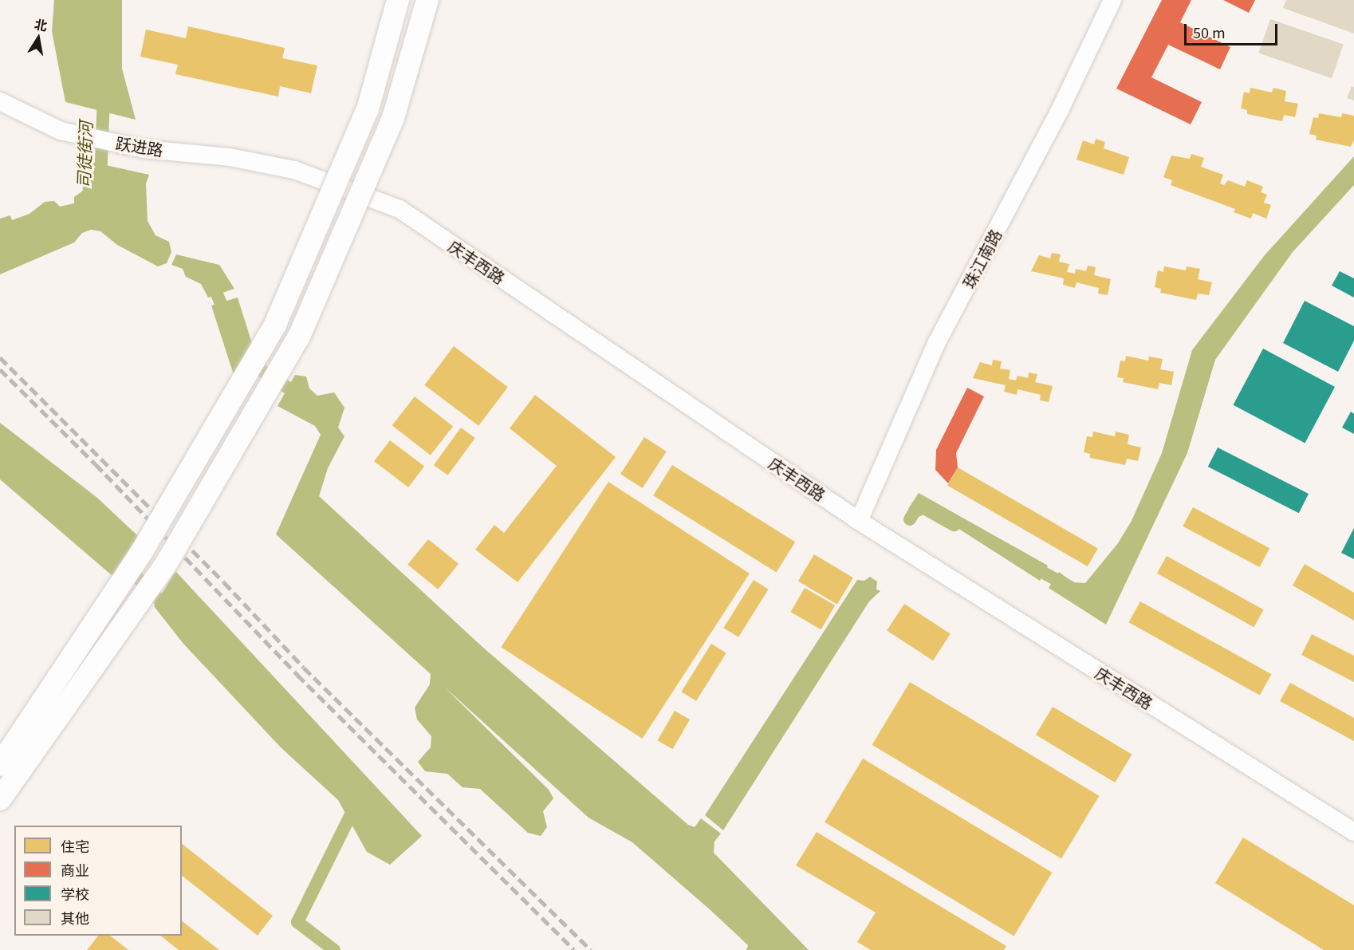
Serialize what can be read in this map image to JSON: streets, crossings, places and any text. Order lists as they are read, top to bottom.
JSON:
{
  "streets": {
    "street": ["跃进路", "珠江南路", "庆丰西路"]
  },
  "crossings": [
    ["跃进路", "庆丰西路"],
    ["珠江南路", "庆丰西路"]
  ],
  "water": ["司徒街河"],
  "legend": [
    "住宅",
    "商业",
    "学校",
    "其他"
  ],
  "scale_bar": "50 m",
  "north": "top"
}
